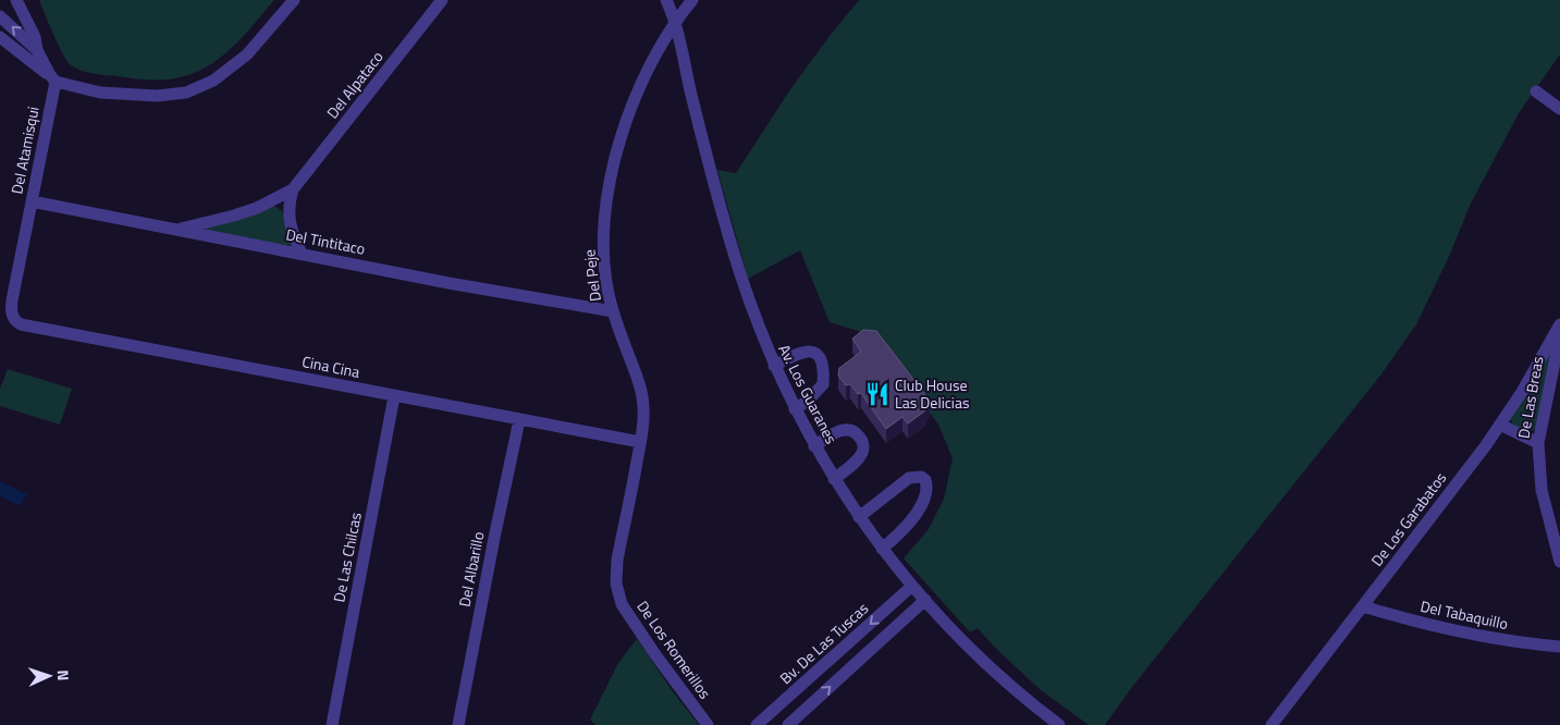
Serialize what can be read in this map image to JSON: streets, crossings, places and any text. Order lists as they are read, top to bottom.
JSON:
{
  "streets": {
    "street": [
      "Del Alpataco",
      "Del Atamisqui",
      "Del Tintitaco",
      "Del Peje",
      "Cina Cina",
      "Av. Los Guaranes",
      "De Las Breas",
      "De Los Garabatos",
      "De Las Chilcas",
      "Del Albarillo",
      "Del Tabaquillo",
      "Bv. De Las Tuscas",
      "De Los Romerillos"
    ]
  },
  "crossings": [
    ["Del Alpataco", "Del Tintitaco"],
    ["Del Atamisqui", "Del Tintitaco"],
    ["Del Atamisqui", "Cina Cina"],
    ["Del Tintitaco", "Del Peje"],
    ["Del Peje", "Cina Cina"],
    ["Del Peje", "Av. Los Guaranes"],
    ["Del Peje", "De Los Romerillos"],
    ["Cina Cina", "De Las Chilcas"],
    ["Cina Cina", "Del Albarillo"],
    ["Av. Los Guaranes", "Bv. De Las Tuscas"],
    ["De Los Garabatos", "Del Tabaquillo"]
  ],
  "places": {
    "restaurant": ["Club House Las Delicias"]
  },
  "north": "right"
}
